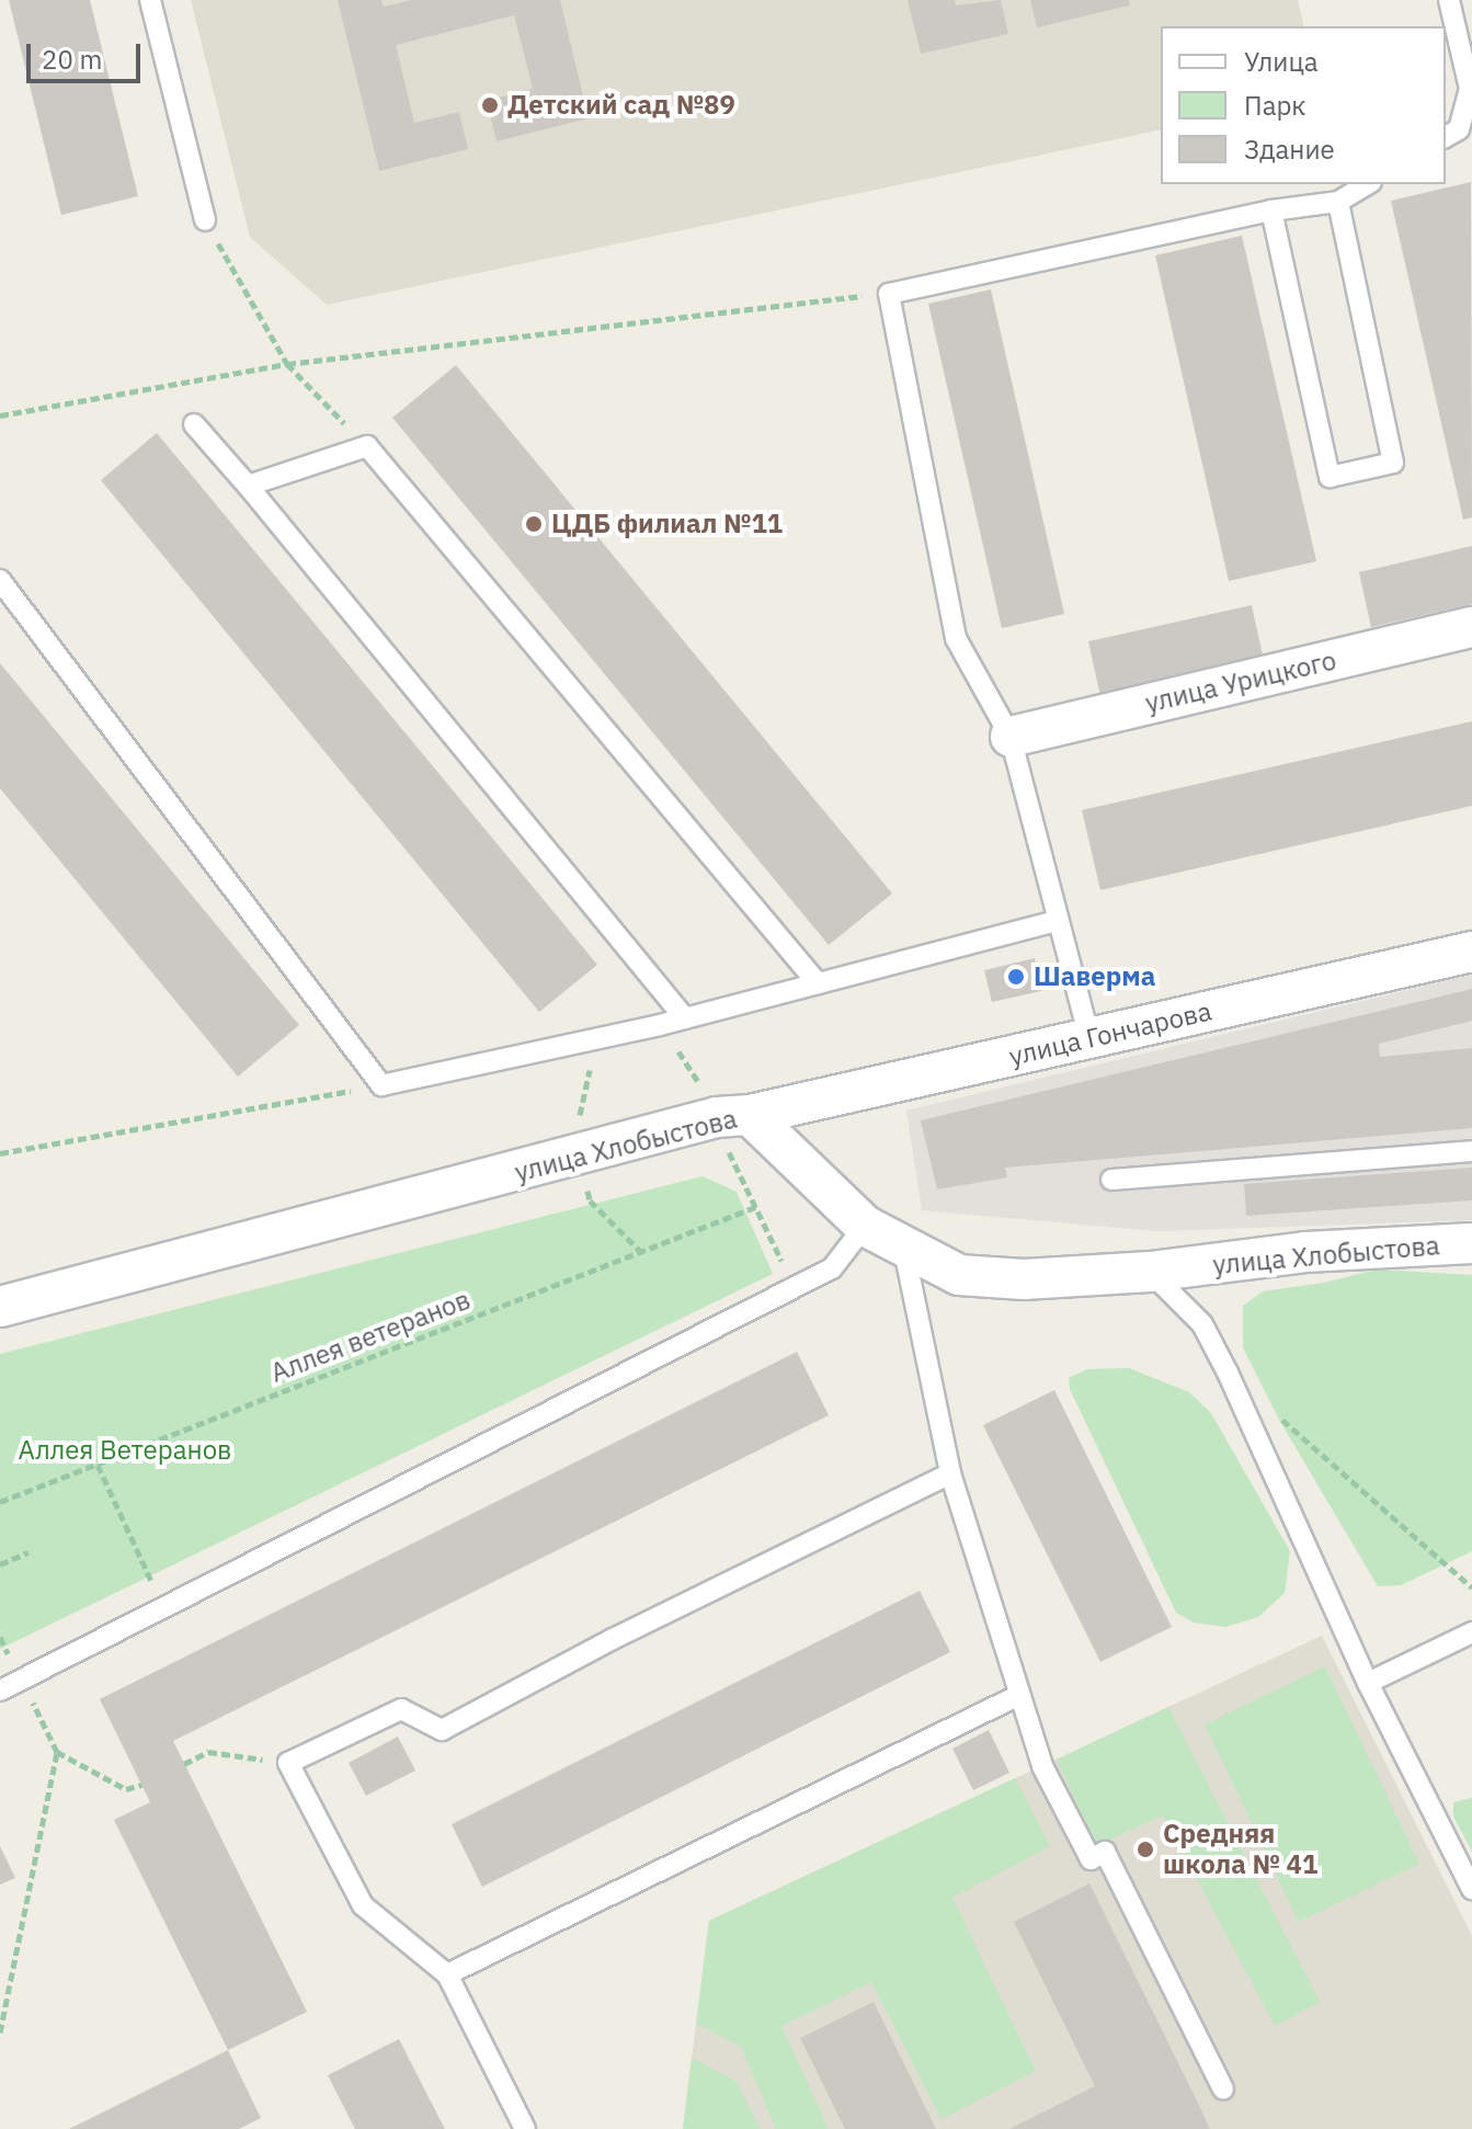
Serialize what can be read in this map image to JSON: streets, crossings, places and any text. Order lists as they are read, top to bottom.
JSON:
{
  "streets": {
    "street": ["улица Урицкого", "улица Гончарова", "улица Хлобыстова"],
    "path": ["Аллея ветеранов"]
  },
  "crossings": [
    ["улица Гончарова", "улица Хлобыстова"]
  ],
  "parks": ["Аллея Ветеранов"],
  "places": [
    "Детский сад №89",
    "ЦДБ филиал №11",
    "Шаверма",
    "Средняя школа № 41"
  ],
  "legend": ["Улица", "Парк", "Здание"],
  "scale_bar": "20 m"
}
